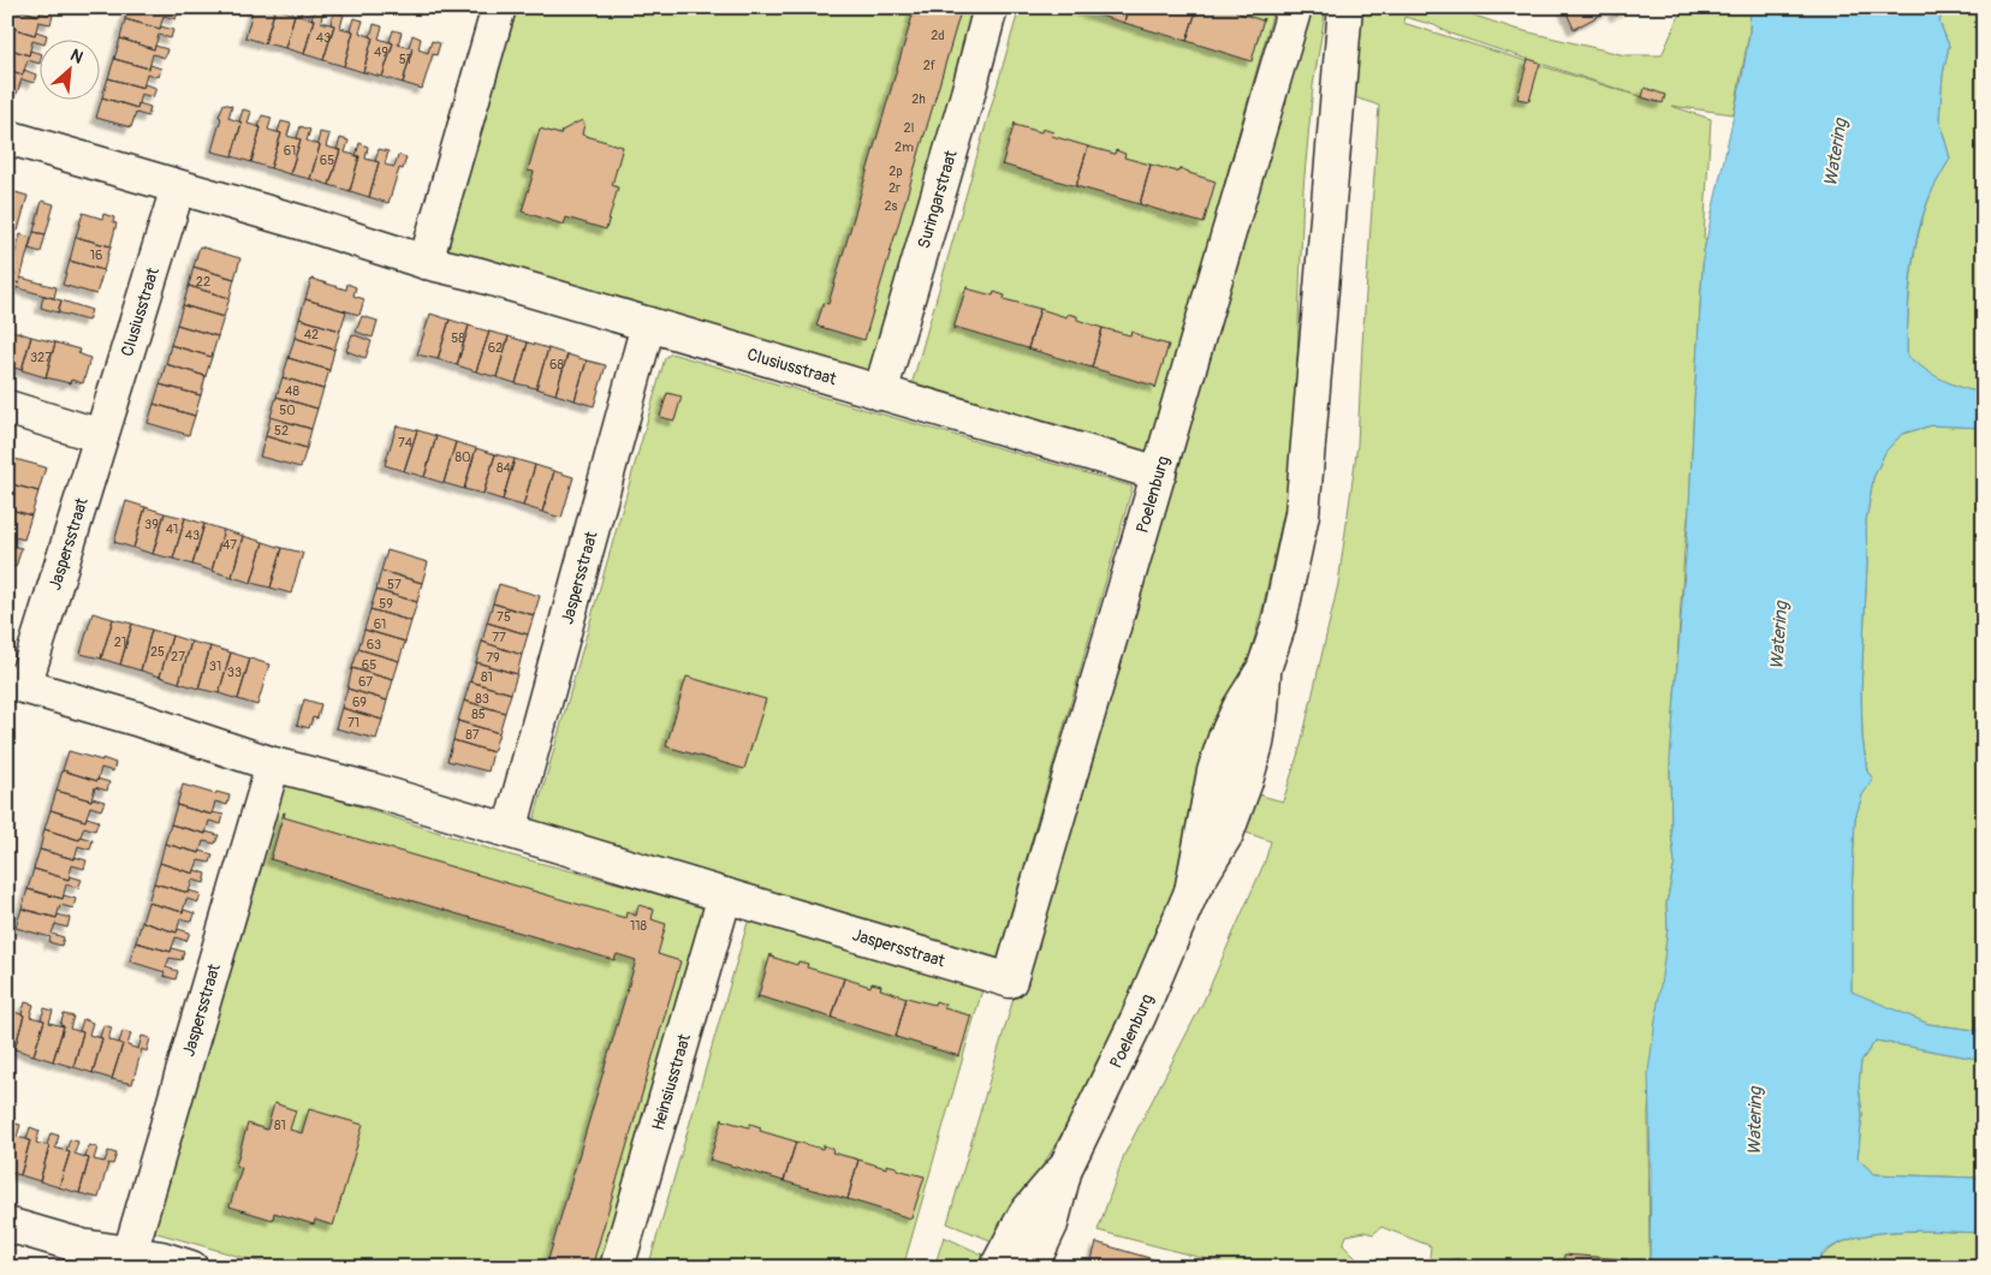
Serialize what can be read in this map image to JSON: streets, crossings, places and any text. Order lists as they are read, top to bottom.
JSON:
{
  "streets": {
    "street": [
      "Suringarstraat",
      "Clusiusstraat",
      "Poelenburg",
      "Jaspersstraat",
      "Heinsiusstraat"
    ]
  },
  "crossings": [
    ["Suringarstraat", "Clusiusstraat"],
    ["Clusiusstraat", "Poelenburg"],
    ["Clusiusstraat", "Jaspersstraat"],
    ["Poelenburg", "Jaspersstraat"],
    ["Jaspersstraat", "Heinsiusstraat"]
  ],
  "water": ["Watering"],
  "house_numbers": [
    "2d",
    "43",
    "49",
    "51",
    "2f",
    "2h",
    "2l",
    "2m",
    "61",
    "65",
    "2p",
    "2r",
    "2s",
    "16",
    "22",
    "42",
    "58",
    "62",
    "327",
    "68",
    "48",
    "50",
    "52",
    "74",
    "80",
    "84",
    "39",
    "41",
    "43",
    "47",
    "57",
    "59",
    "75",
    "61",
    "77",
    "21",
    "63",
    "25",
    "27",
    "79",
    "65",
    "31",
    "33",
    "81",
    "67",
    "83",
    "69",
    "85",
    "71",
    "87",
    "118",
    "81"
  ],
  "north": "top right"
}
